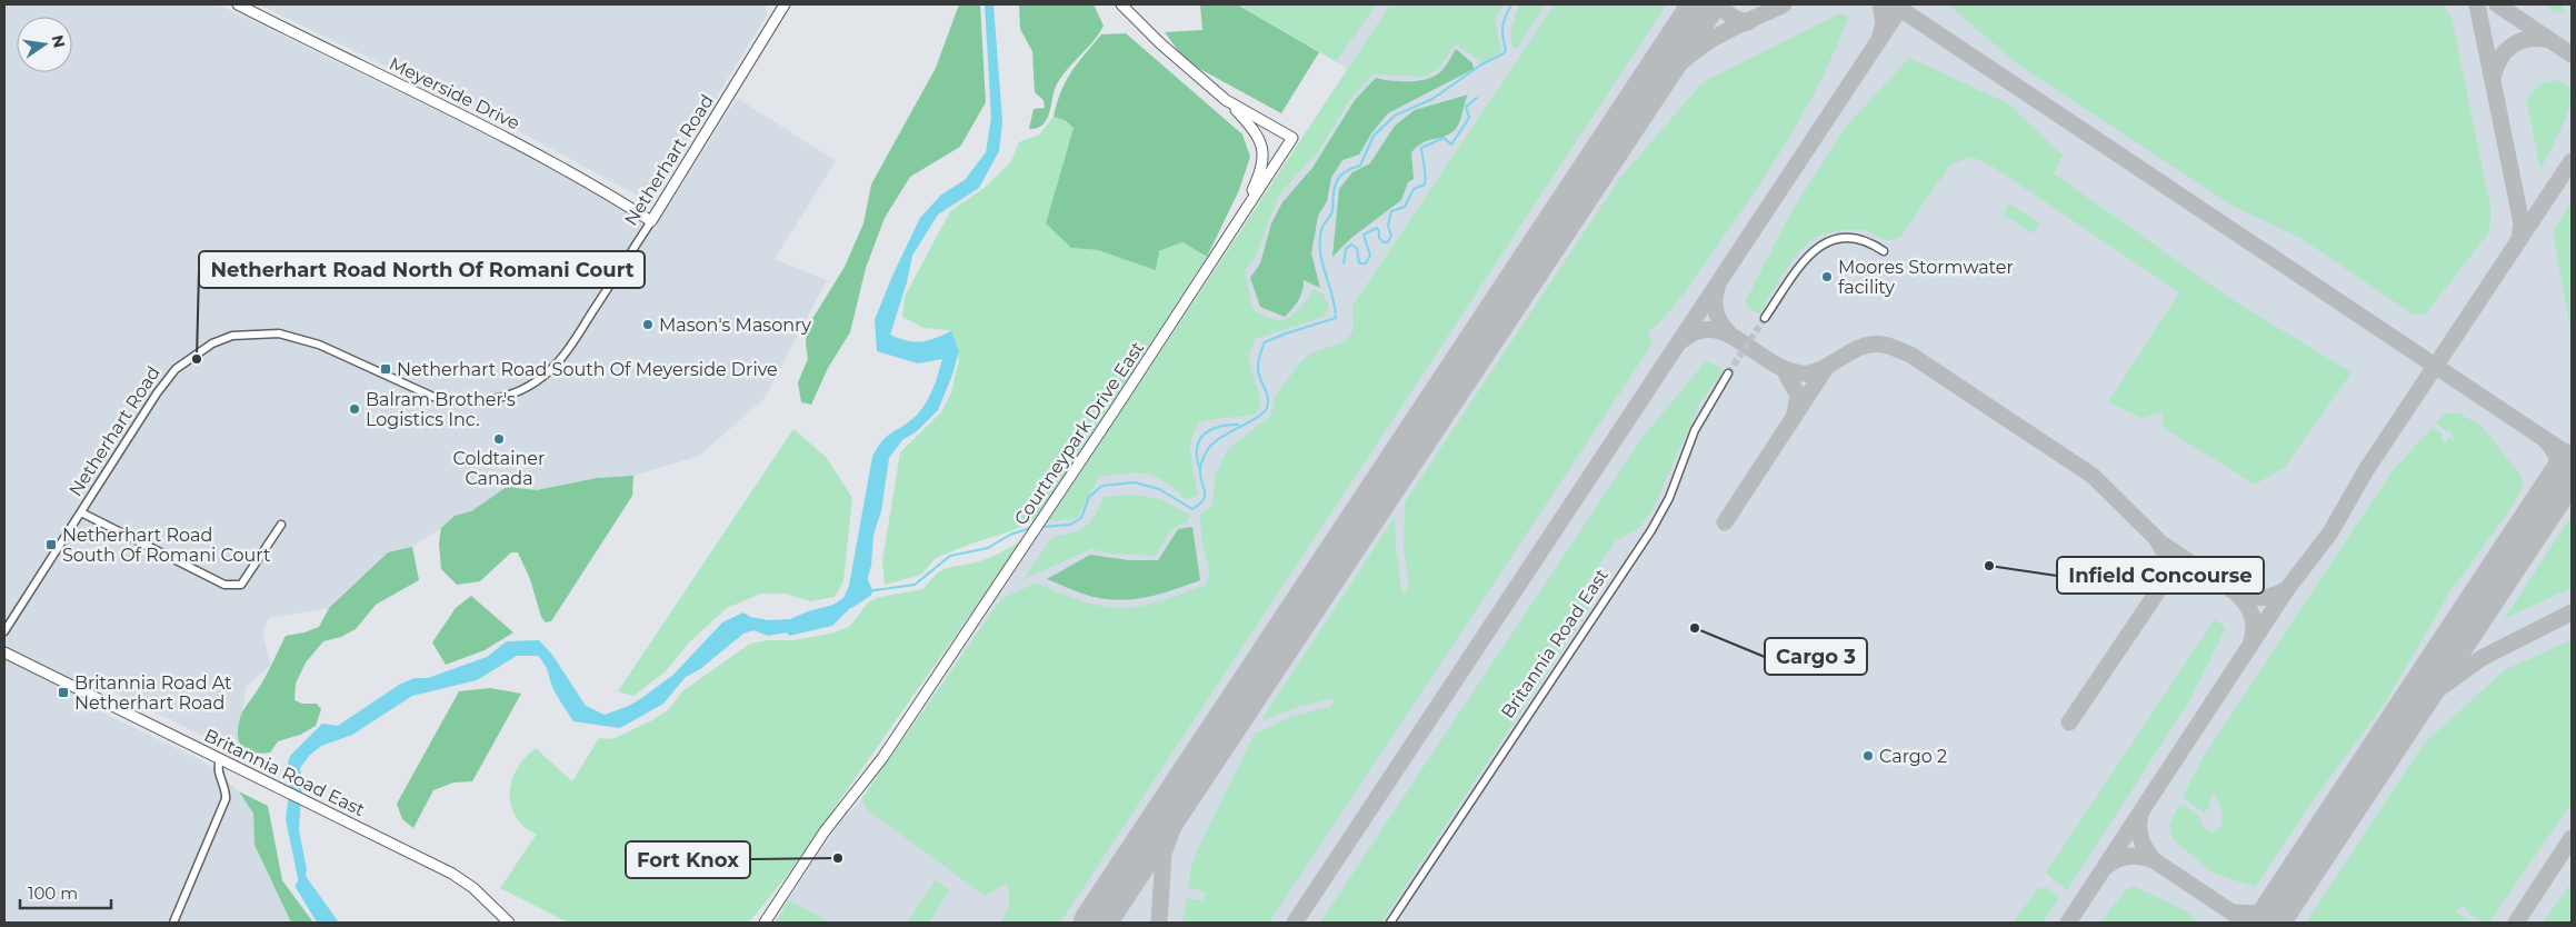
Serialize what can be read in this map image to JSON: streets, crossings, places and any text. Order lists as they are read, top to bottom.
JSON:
{
  "streets": {
    "street": [
      "Meyerside Drive",
      "Netherhart Road",
      "Courtneypark Drive East",
      "Britannia Road East"
    ]
  },
  "crossings": [
    ["Meyerside Drive", "Netherhart Road"]
  ],
  "places": {
    "other": [
      "Moores Stormwater facility",
      "Mason's Masonry",
      "Netherhart Road North Of Romani Court",
      "Balram Brother's Logistics Inc.",
      "Coldtainer Canada",
      "Infield Concourse",
      "Cargo 3",
      "Cargo 2",
      "Fort Knox"
    ],
    "transit": ["Netherhart Road South Of Meyerside Drive", "Netherhart Road South Of Romani Court", "Britannia Road At Netherhart Road"]
  },
  "scale_bar": "100 m",
  "north": "right"
}
